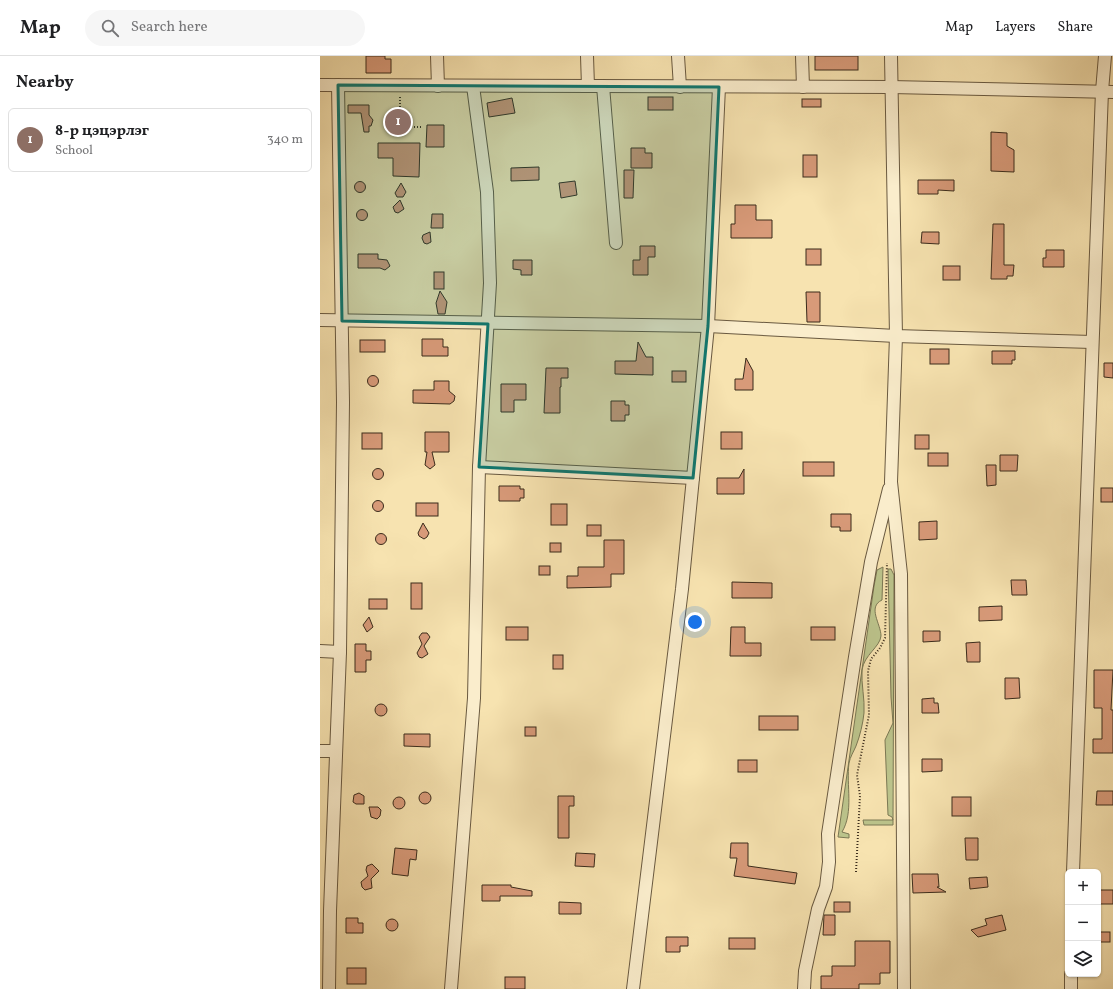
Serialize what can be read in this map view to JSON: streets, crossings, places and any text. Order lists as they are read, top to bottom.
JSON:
{
  "page": {
    "header": "Map",
    "search": "Search here",
    "nav": ["Map", "Layers", "Share"],
    "heading": "Nearby",
    "pins": "1",
    "list": [
      {
        "mark": "1",
        "name": "8-р цэцэрлэг",
        "note": "School",
        "value": "340 m"
      }
    ],
    "map_buttons": ["+", "−"]
  }
}
